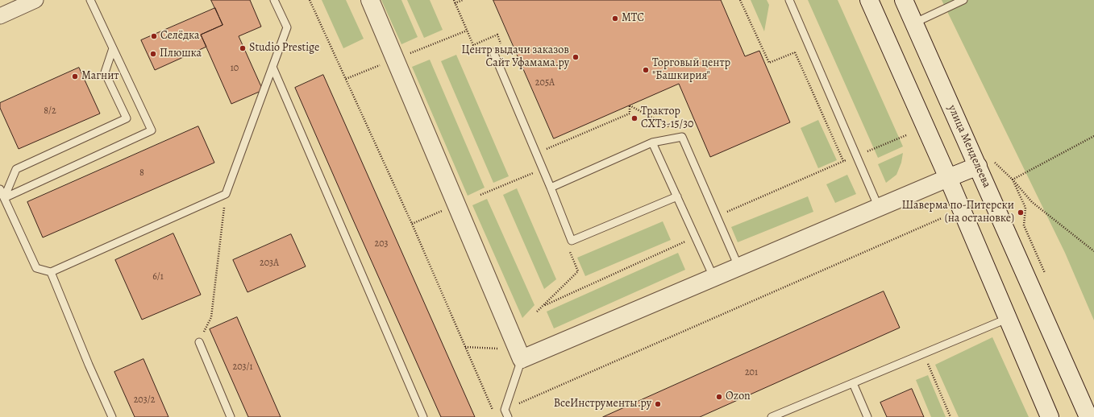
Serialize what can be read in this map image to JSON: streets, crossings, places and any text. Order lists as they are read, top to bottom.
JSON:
{
  "streets": {
    "main road": ["улица Менделеева"]
  },
  "places": [
    "МТС",
    "Селёдка",
    "Studio Prestige",
    "Плюшка",
    "Центр выдачи заказов Сайт Уфамама.ру",
    "Торговый центр \"Башкирия\"",
    "Магнит",
    "Трактор СХТ3-15/30",
    "Шаверма по-Питерски (на остановке)",
    "Ozon",
    "ВсеИнструменты.ру"
  ],
  "house_numbers": [
    "10",
    "205А",
    "8/2",
    "8",
    "203",
    "203А",
    "6/1",
    "203/1",
    "201",
    "203/2"
  ]
}
